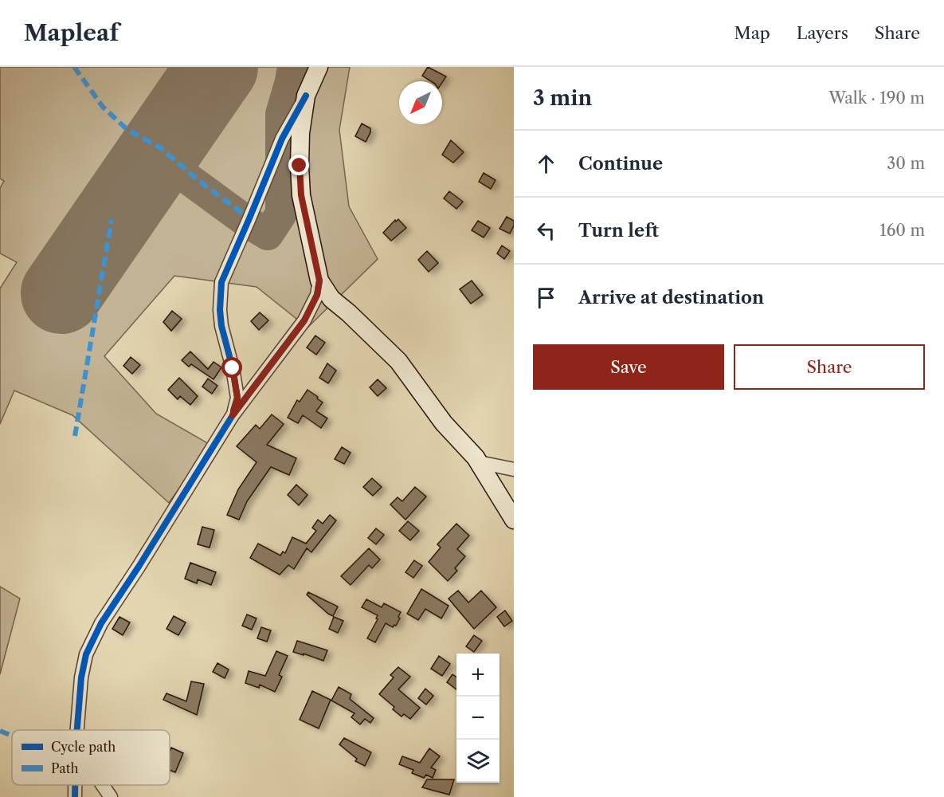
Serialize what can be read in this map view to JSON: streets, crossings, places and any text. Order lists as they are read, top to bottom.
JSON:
{
  "legend": ["Cycle path", "Path"],
  "north": "bottom left",
  "page": {
    "header": "Mapleaf",
    "nav": ["Map", "Layers", "Share"],
    "heading": ["3 min", "Walk · 190 m"],
    "list": [
      ["Continue", "30 m"],
      ["Turn left", "160 m"],
      "Arrive at destination"
    ],
    "buttons": ["Save", "Share"],
    "map_buttons": ["+", "−"]
  }
}
